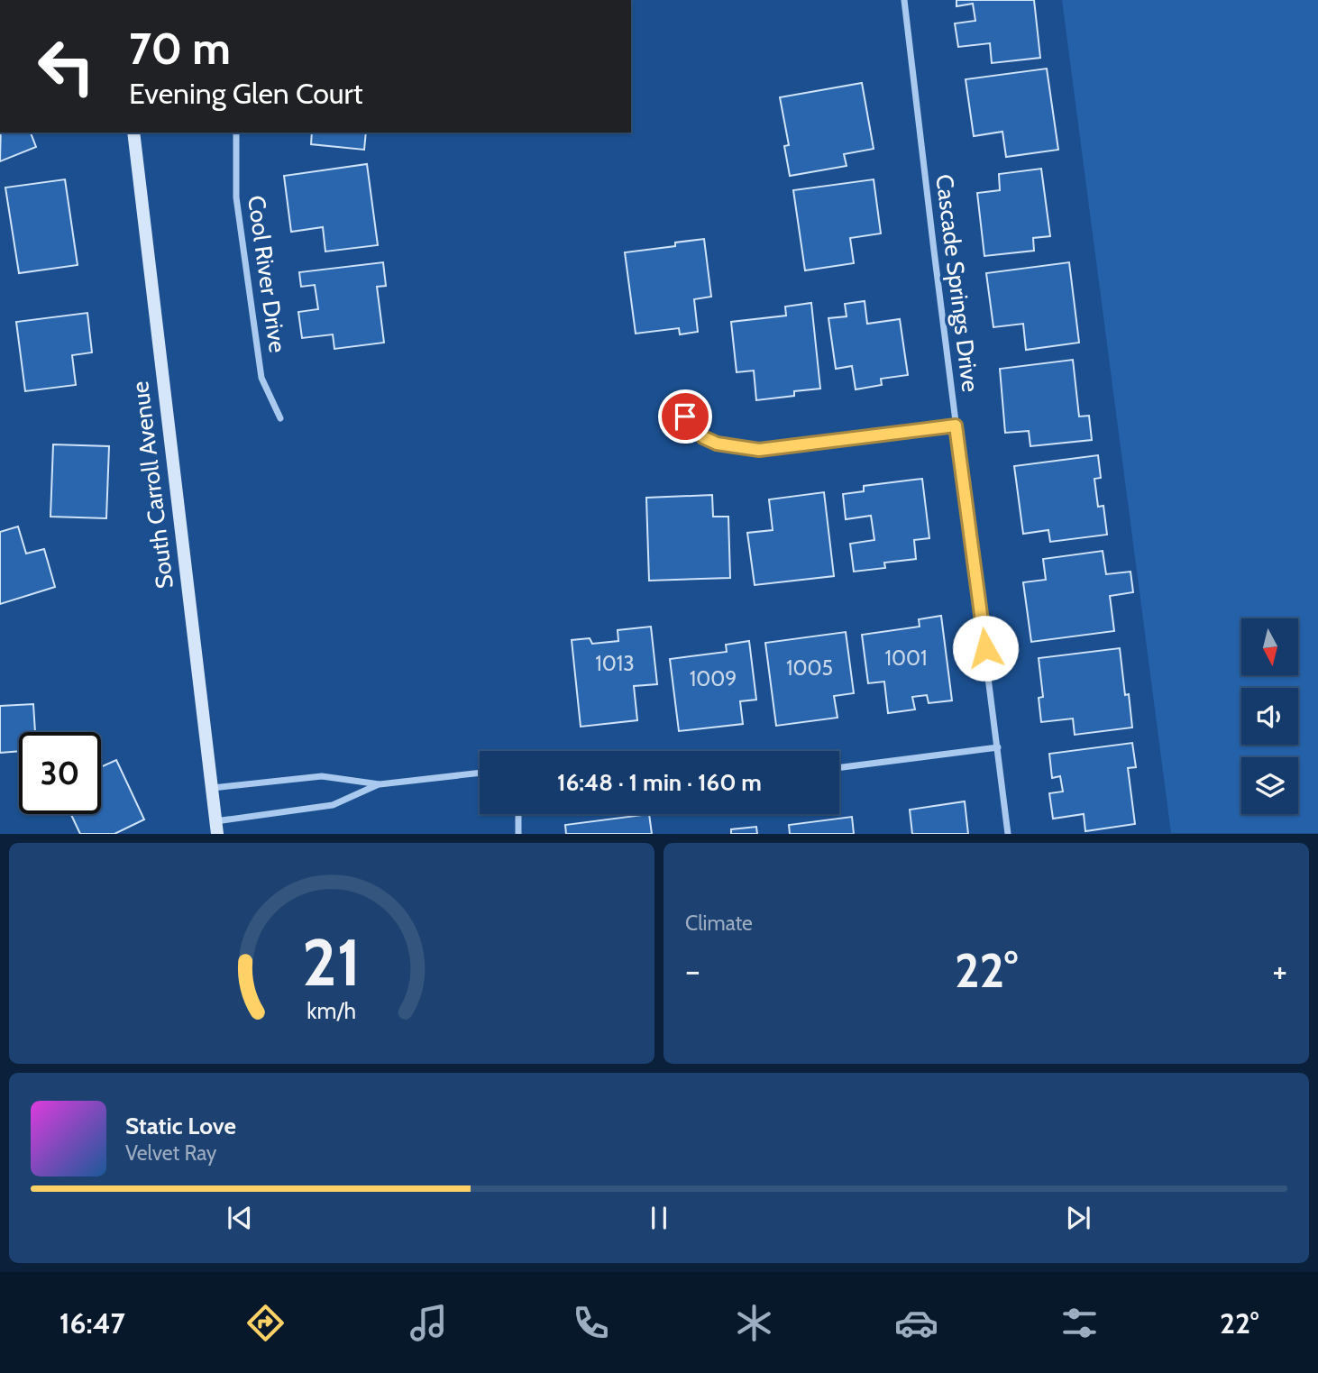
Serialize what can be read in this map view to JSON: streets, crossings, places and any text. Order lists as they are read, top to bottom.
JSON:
{
  "streets": {
    "main road": ["South Carroll Avenue"],
    "street": ["Cool River Drive", "Cascade Springs Drive"]
  },
  "house_numbers": [
    "1001",
    "1013",
    "1005",
    "1009"
  ],
  "north": "bottom",
  "page": {
    "turn": ["70 m", "Evening Glen Court"],
    "limit": "30",
    "trip": "16:48 · 1 min · 160 m",
    "tile": "Climate",
    "heat": ["−", "22°", "+"],
    "song": ["Static Love", "Velvet Ray"],
    "tabs": ["16:47", "22°"],
    "gauge": ["21", "km/h"]
  }
}
